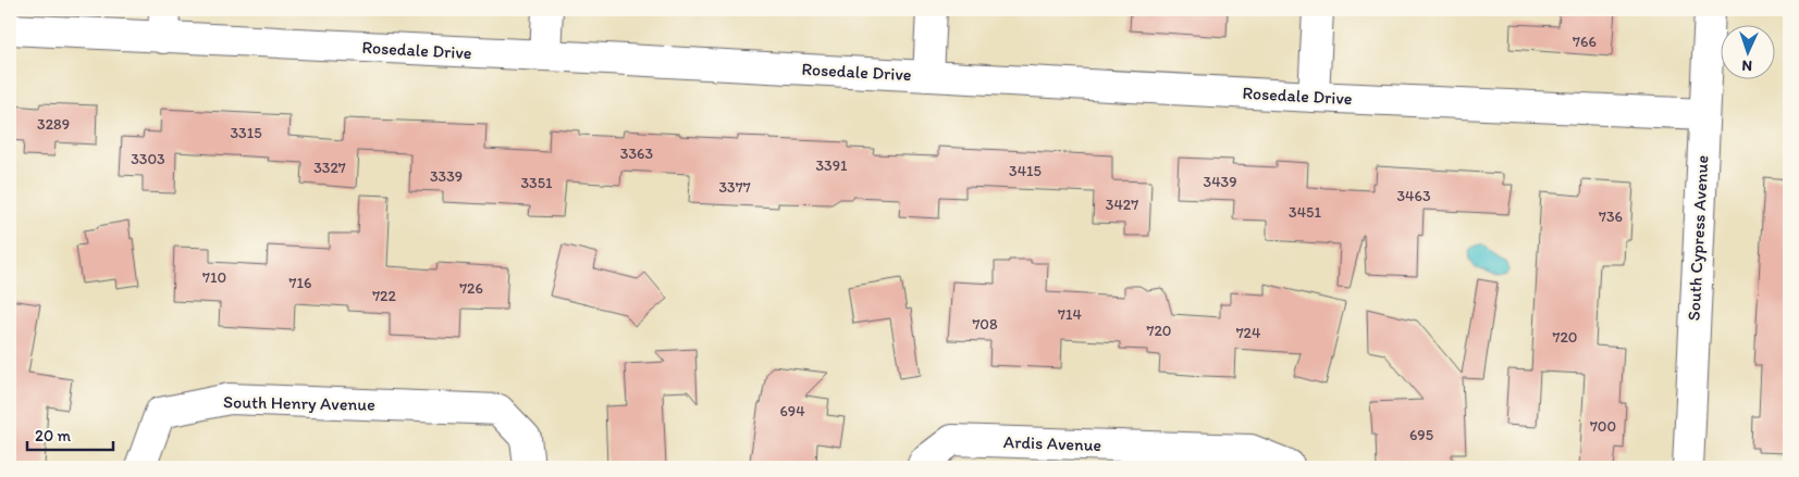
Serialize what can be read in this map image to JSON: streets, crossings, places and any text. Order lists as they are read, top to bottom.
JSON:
{
  "streets": {
    "street": [
      "Rosedale Drive",
      "South Cypress Avenue",
      "South Henry Avenue",
      "Ardis Avenue"
    ]
  },
  "crossings": [
    ["Rosedale Drive", "South Cypress Avenue"]
  ],
  "house_numbers": [
    "766",
    "3289",
    "3315",
    "3363",
    "3303",
    "3391",
    "3327",
    "3415",
    "3339",
    "3439",
    "3351",
    "3377",
    "3463",
    "3427",
    "3451",
    "736",
    "710",
    "716",
    "726",
    "722",
    "714",
    "708",
    "720",
    "724",
    "720",
    "694",
    "700",
    "695"
  ],
  "scale_bar": "20 m",
  "north": "bottom"
}
